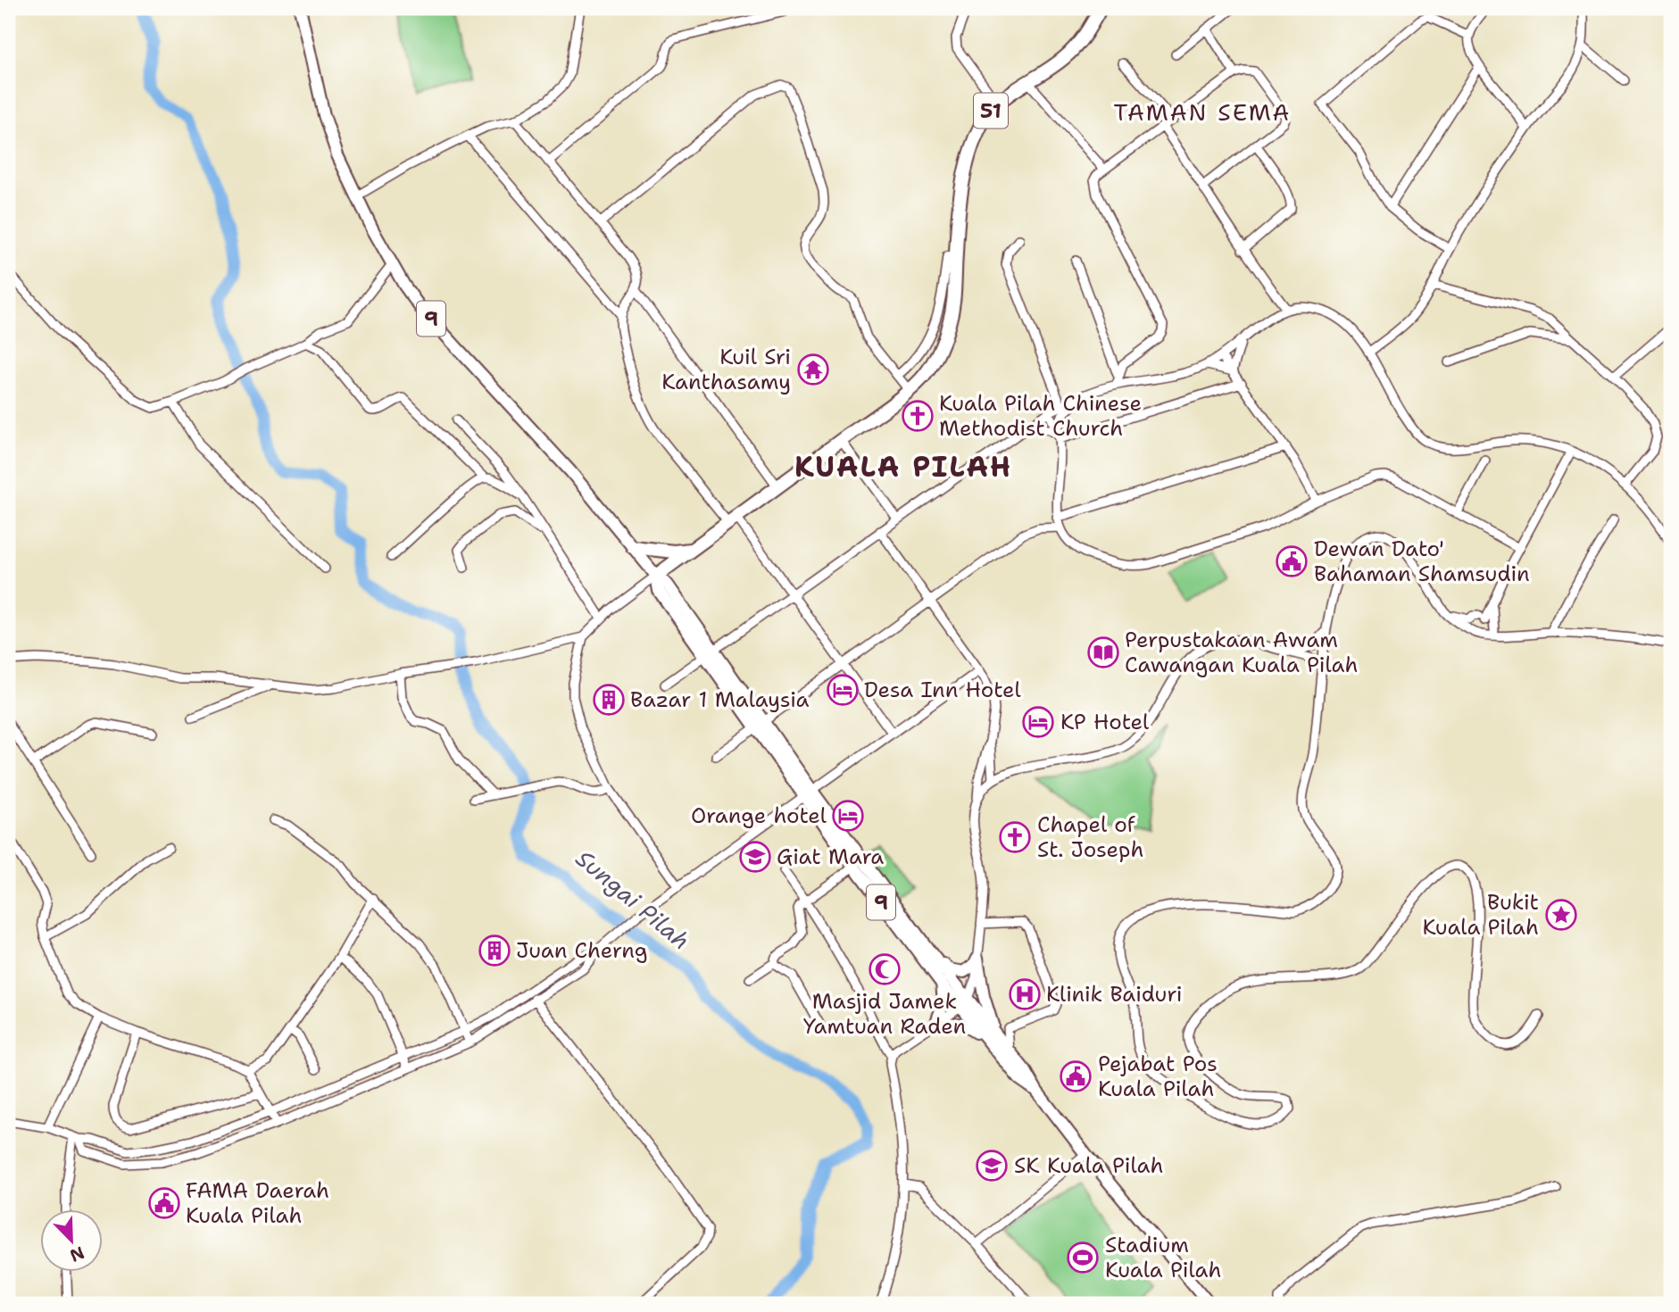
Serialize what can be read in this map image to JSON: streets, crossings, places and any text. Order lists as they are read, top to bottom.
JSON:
{
  "streets": {
    "highway": ["51"],
    "main road": ["9"]
  },
  "crossings": [
    ["51", "9"]
  ],
  "districts": ["TAMAN SEMA", "KUALA PILAH"],
  "water": ["Sungai Pilah"],
  "places": {
    "temple": ["Kuil Sri Kanthasamy"],
    "church": ["Kuala Pilah Chinese Methodist Church", "Chapel of St. Joseph"],
    "public building": ["Dewan Dato' Bahaman Shamsudin", "Pejabat Pos Kuala Pilah", "FAMA Daerah Kuala Pilah"],
    "library": ["Perpustakaan Awam Cawangan Kuala Pilah"],
    "hotel": ["Desa Inn Hotel", "KP Hotel", "Orange hotel"],
    "building": ["Bazar 1 Malaysia", "Juan Cherng"],
    "school or university": ["Giat Mara", "SK Kuala Pilah"],
    "place": ["Bukit Kuala Pilah"],
    "mosque": ["Masjid Jamek Yamtuan Raden"],
    "hospital": ["Klinik Baiduri"],
    "sports": ["Stadium Kuala Pilah"]
  },
  "north": "bottom right"
}
